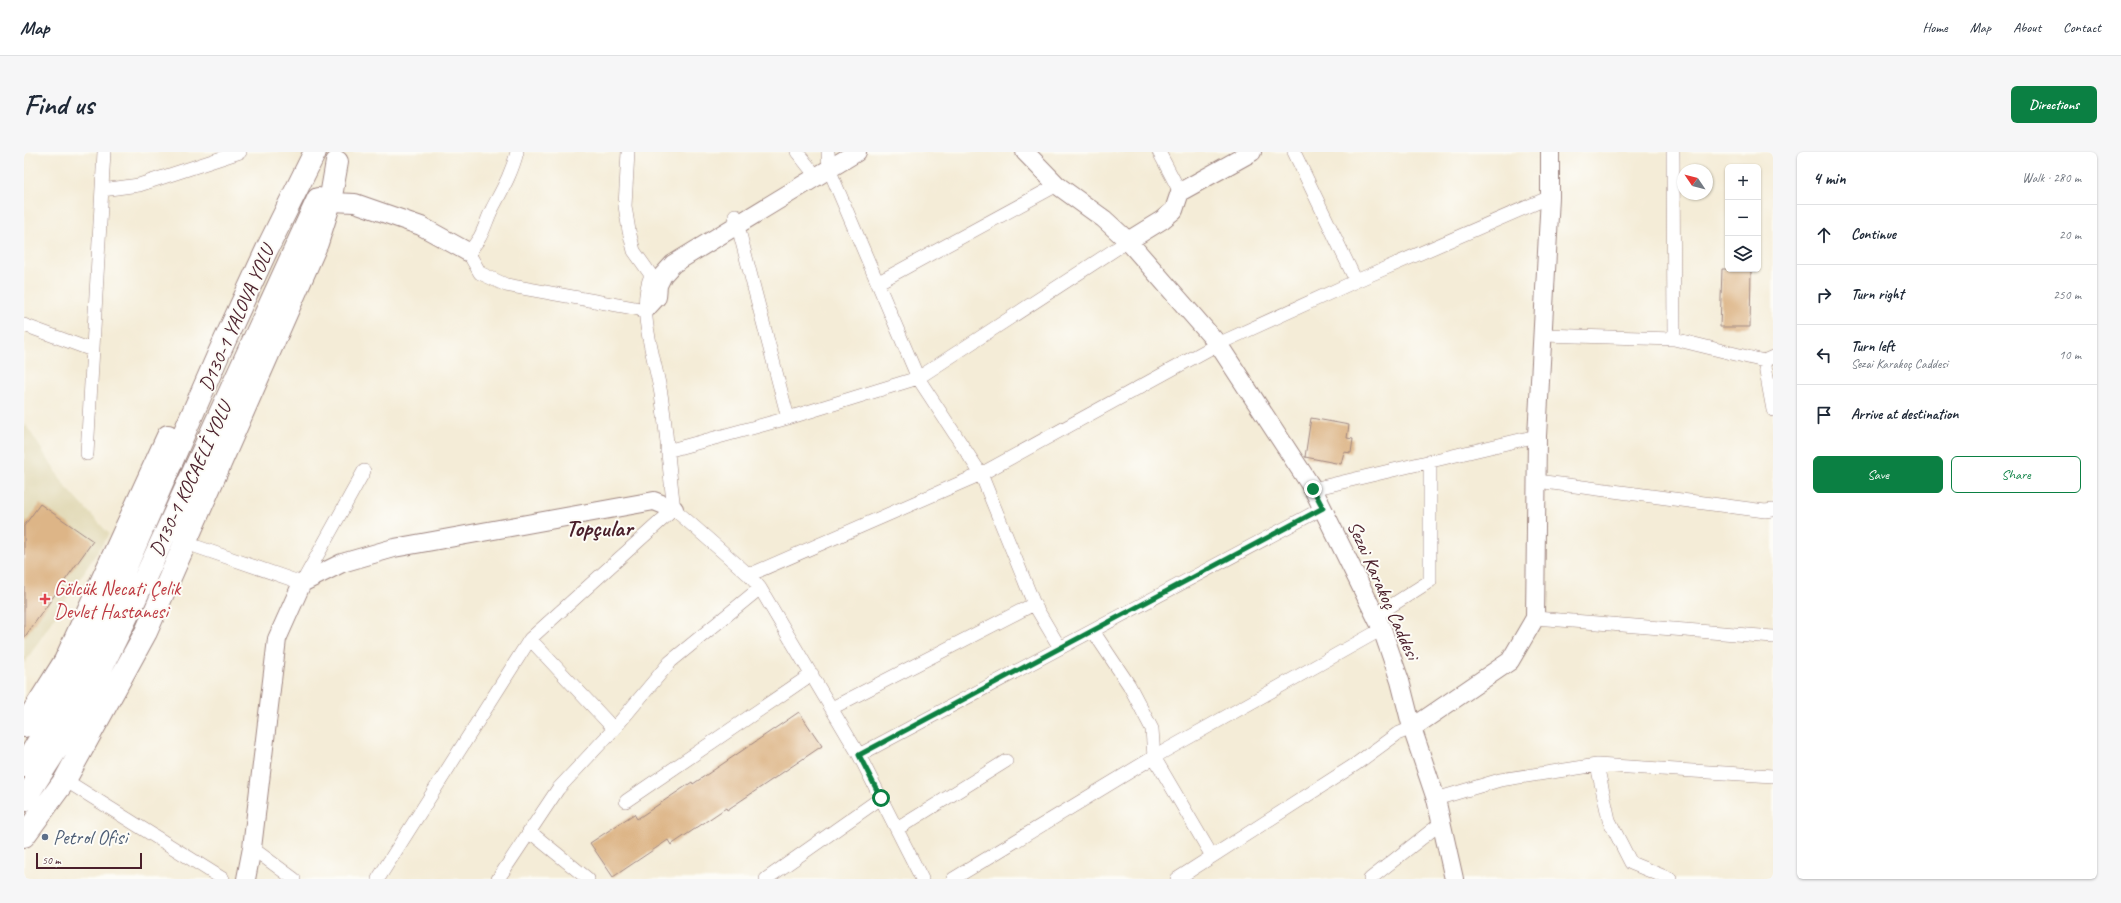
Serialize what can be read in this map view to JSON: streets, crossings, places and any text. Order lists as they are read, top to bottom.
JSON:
{
  "streets": {
    "highway": ["D130-1 YALOVA YOLU", "D130-1 KOCAELİ YOLU"],
    "street": ["Sezai Karakoç Caddesi"]
  },
  "districts": ["Topçular"],
  "places": {
    "health": ["Gölcük Necati Çelik Devlet Hastanesi"],
    "other": ["Petrol Ofisi"]
  },
  "scale_bar": "50 m",
  "north": "top left",
  "page": {
    "header": "Map",
    "nav": [
      "Home",
      "Map",
      "About",
      "Contact"
    ],
    "buttons": [
      "Directions",
      ["Save", "Share"]
    ],
    "title": "Find us",
    "heading": ["4 min", "Walk · 280 m"],
    "map_buttons": ["+", "−"],
    "list": [
      ["Continue", "20 m"],
      ["Turn right", "250 m"],
      ["Turn left", "Sezai Karakoç Caddesi", "10 m"],
      "Arrive at destination"
    ],
    "scale": "50 m"
  }
}
